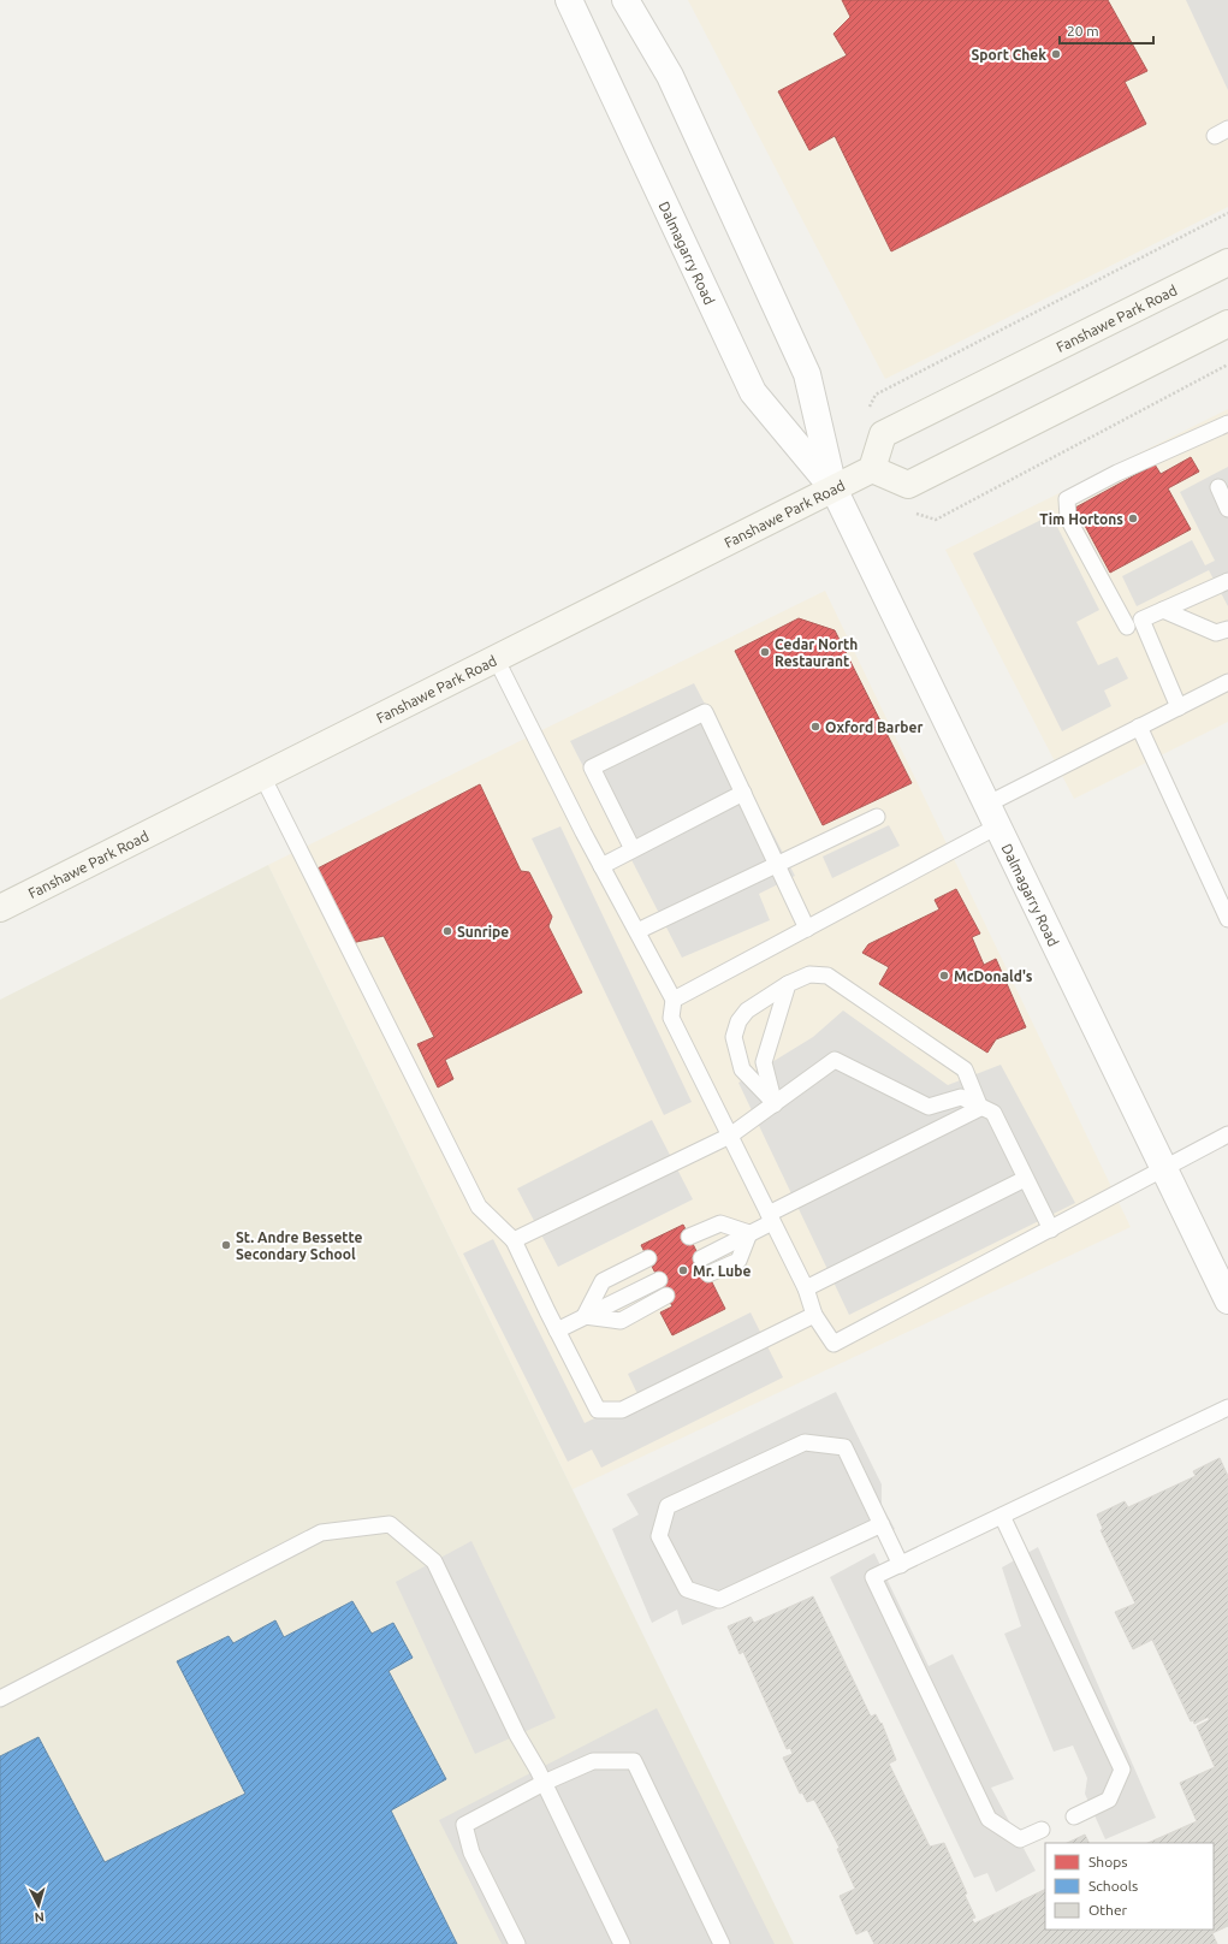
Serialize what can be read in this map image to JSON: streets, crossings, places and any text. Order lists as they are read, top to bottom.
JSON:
{
  "streets": {
    "main road": ["Fanshawe Park Road"],
    "street": ["Dalmagarry Road"]
  },
  "crossings": [
    ["Dalmagarry Road", "Fanshawe Park Road"]
  ],
  "places": [
    "Sport Chek",
    "Tim Hortons",
    "Cedar North Restaurant",
    "Oxford Barber",
    "Sunripe",
    "McDonald's",
    "St. Andre Bessette Secondary School",
    "Mr. Lube"
  ],
  "legend": ["Shops", "Schools", "Other"],
  "scale_bar": "20 m",
  "north": "bottom"
}
